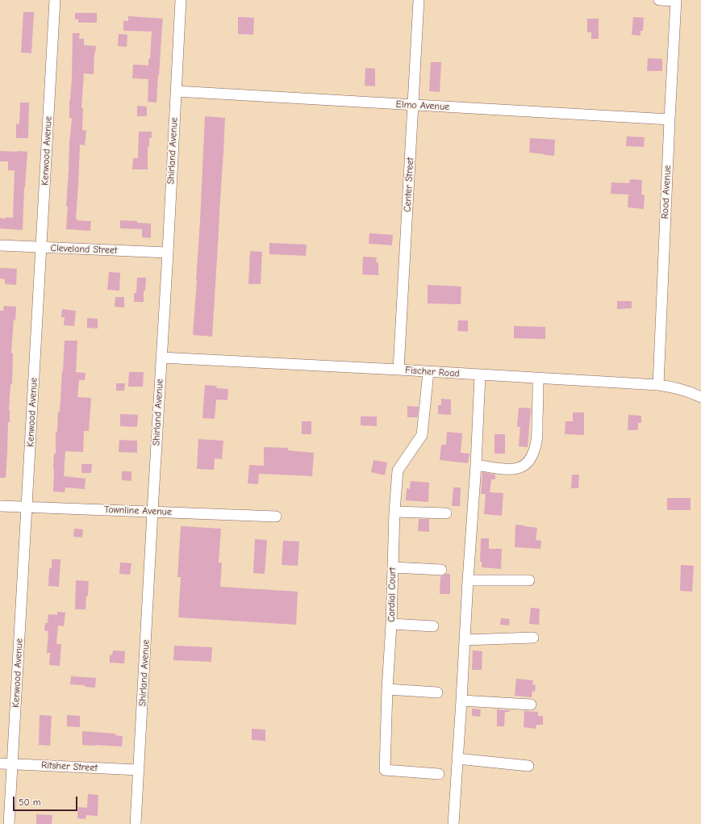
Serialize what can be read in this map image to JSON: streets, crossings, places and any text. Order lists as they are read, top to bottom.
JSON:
{
  "streets": {
    "street": [
      "Elmo Avenue",
      "Kenwood Avenue",
      "Shirland Avenue",
      "Center Street",
      "Rood Avenue",
      "Cleveland Street",
      "Fischer Road",
      "Townline Avenue",
      "Cordial Court",
      "Ritsher Street"
    ]
  },
  "crossings": [
    ["Elmo Avenue", "Shirland Avenue"],
    ["Elmo Avenue", "Center Street"],
    ["Elmo Avenue", "Rood Avenue"],
    ["Kenwood Avenue", "Cleveland Street"],
    ["Kenwood Avenue", "Townline Avenue"],
    ["Kenwood Avenue", "Ritsher Street"],
    ["Shirland Avenue", "Cleveland Street"],
    ["Shirland Avenue", "Fischer Road"],
    ["Shirland Avenue", "Townline Avenue"],
    ["Shirland Avenue", "Ritsher Street"],
    ["Center Street", "Fischer Road"],
    ["Rood Avenue", "Fischer Road"],
    ["Fischer Road", "Cordial Court"]
  ],
  "scale_bar": "50 m"
}
